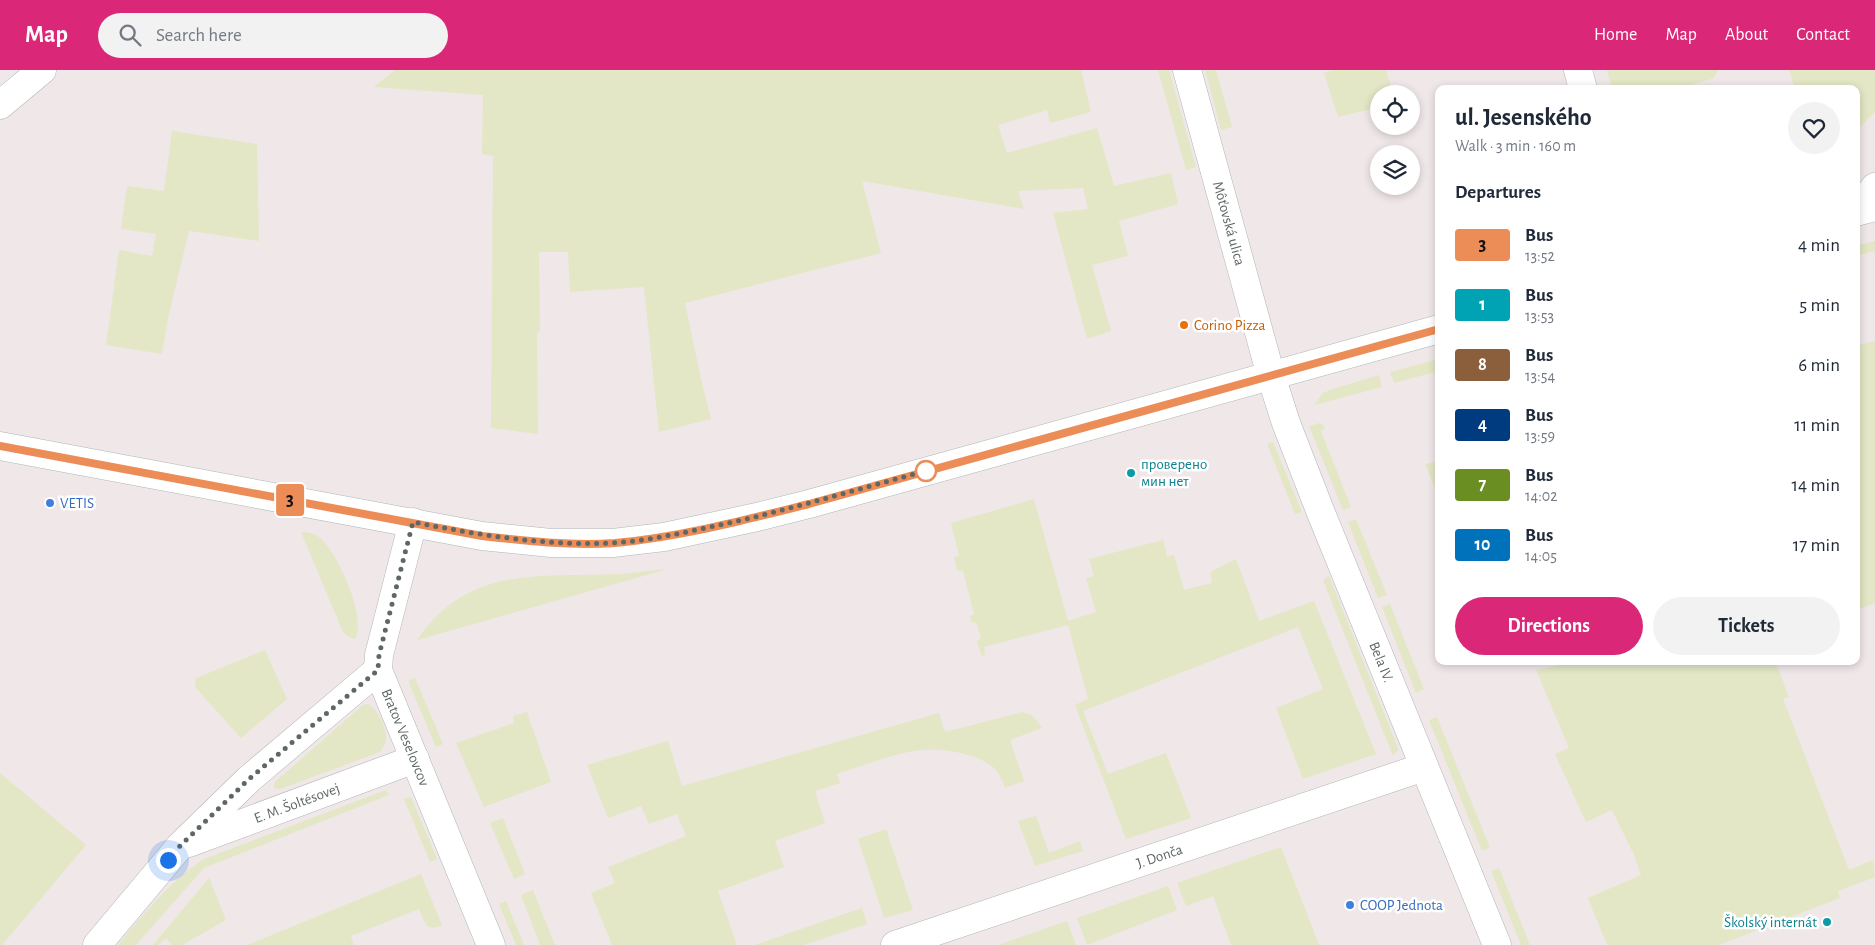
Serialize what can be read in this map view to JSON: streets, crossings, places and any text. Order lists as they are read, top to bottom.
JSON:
{
  "streets": {
    "street": [
      "Môťovská ulica",
      "Bela IV.",
      "Bratov Veselovcov",
      "E. M. Šoltésovej",
      "J. Donča"
    ]
  },
  "crossings": [
    ["Môťovská ulica", "Bela IV."],
    ["Bela IV.", "J. Donča"],
    ["Bratov Veselovcov", "E. M. Šoltésovej"]
  ],
  "places": [
    "Corino Pizza",
    "проверено мин нет",
    "VETIS",
    "COOP Jednota",
    "Školský internát"
  ],
  "lines": ["bus line 3"],
  "page": {
    "header": "Map",
    "search": "Search here",
    "nav": [
      "Home",
      "Map",
      "About",
      "Contact"
    ],
    "on_map": "3",
    "heading": [
      ["ul. Jesenského", "Walk · 3 min · 160 m"],
      "Departures"
    ],
    "list": [
      {
        "mark": "3",
        "name": "Bus",
        "note": "13:52",
        "value": "4 min"
      },
      {
        "mark": "1",
        "name": "Bus",
        "note": "13:53",
        "value": "5 min"
      },
      {
        "mark": "8",
        "name": "Bus",
        "note": "13:54",
        "value": "6 min"
      },
      {
        "mark": "4",
        "name": "Bus",
        "note": "13:59",
        "value": "11 min"
      },
      {
        "mark": "7",
        "name": "Bus",
        "note": "14:02",
        "value": "14 min"
      },
      {
        "mark": "10",
        "name": "Bus",
        "note": "14:05",
        "value": "17 min"
      }
    ],
    "buttons": ["Directions", "Tickets"]
  }
}
